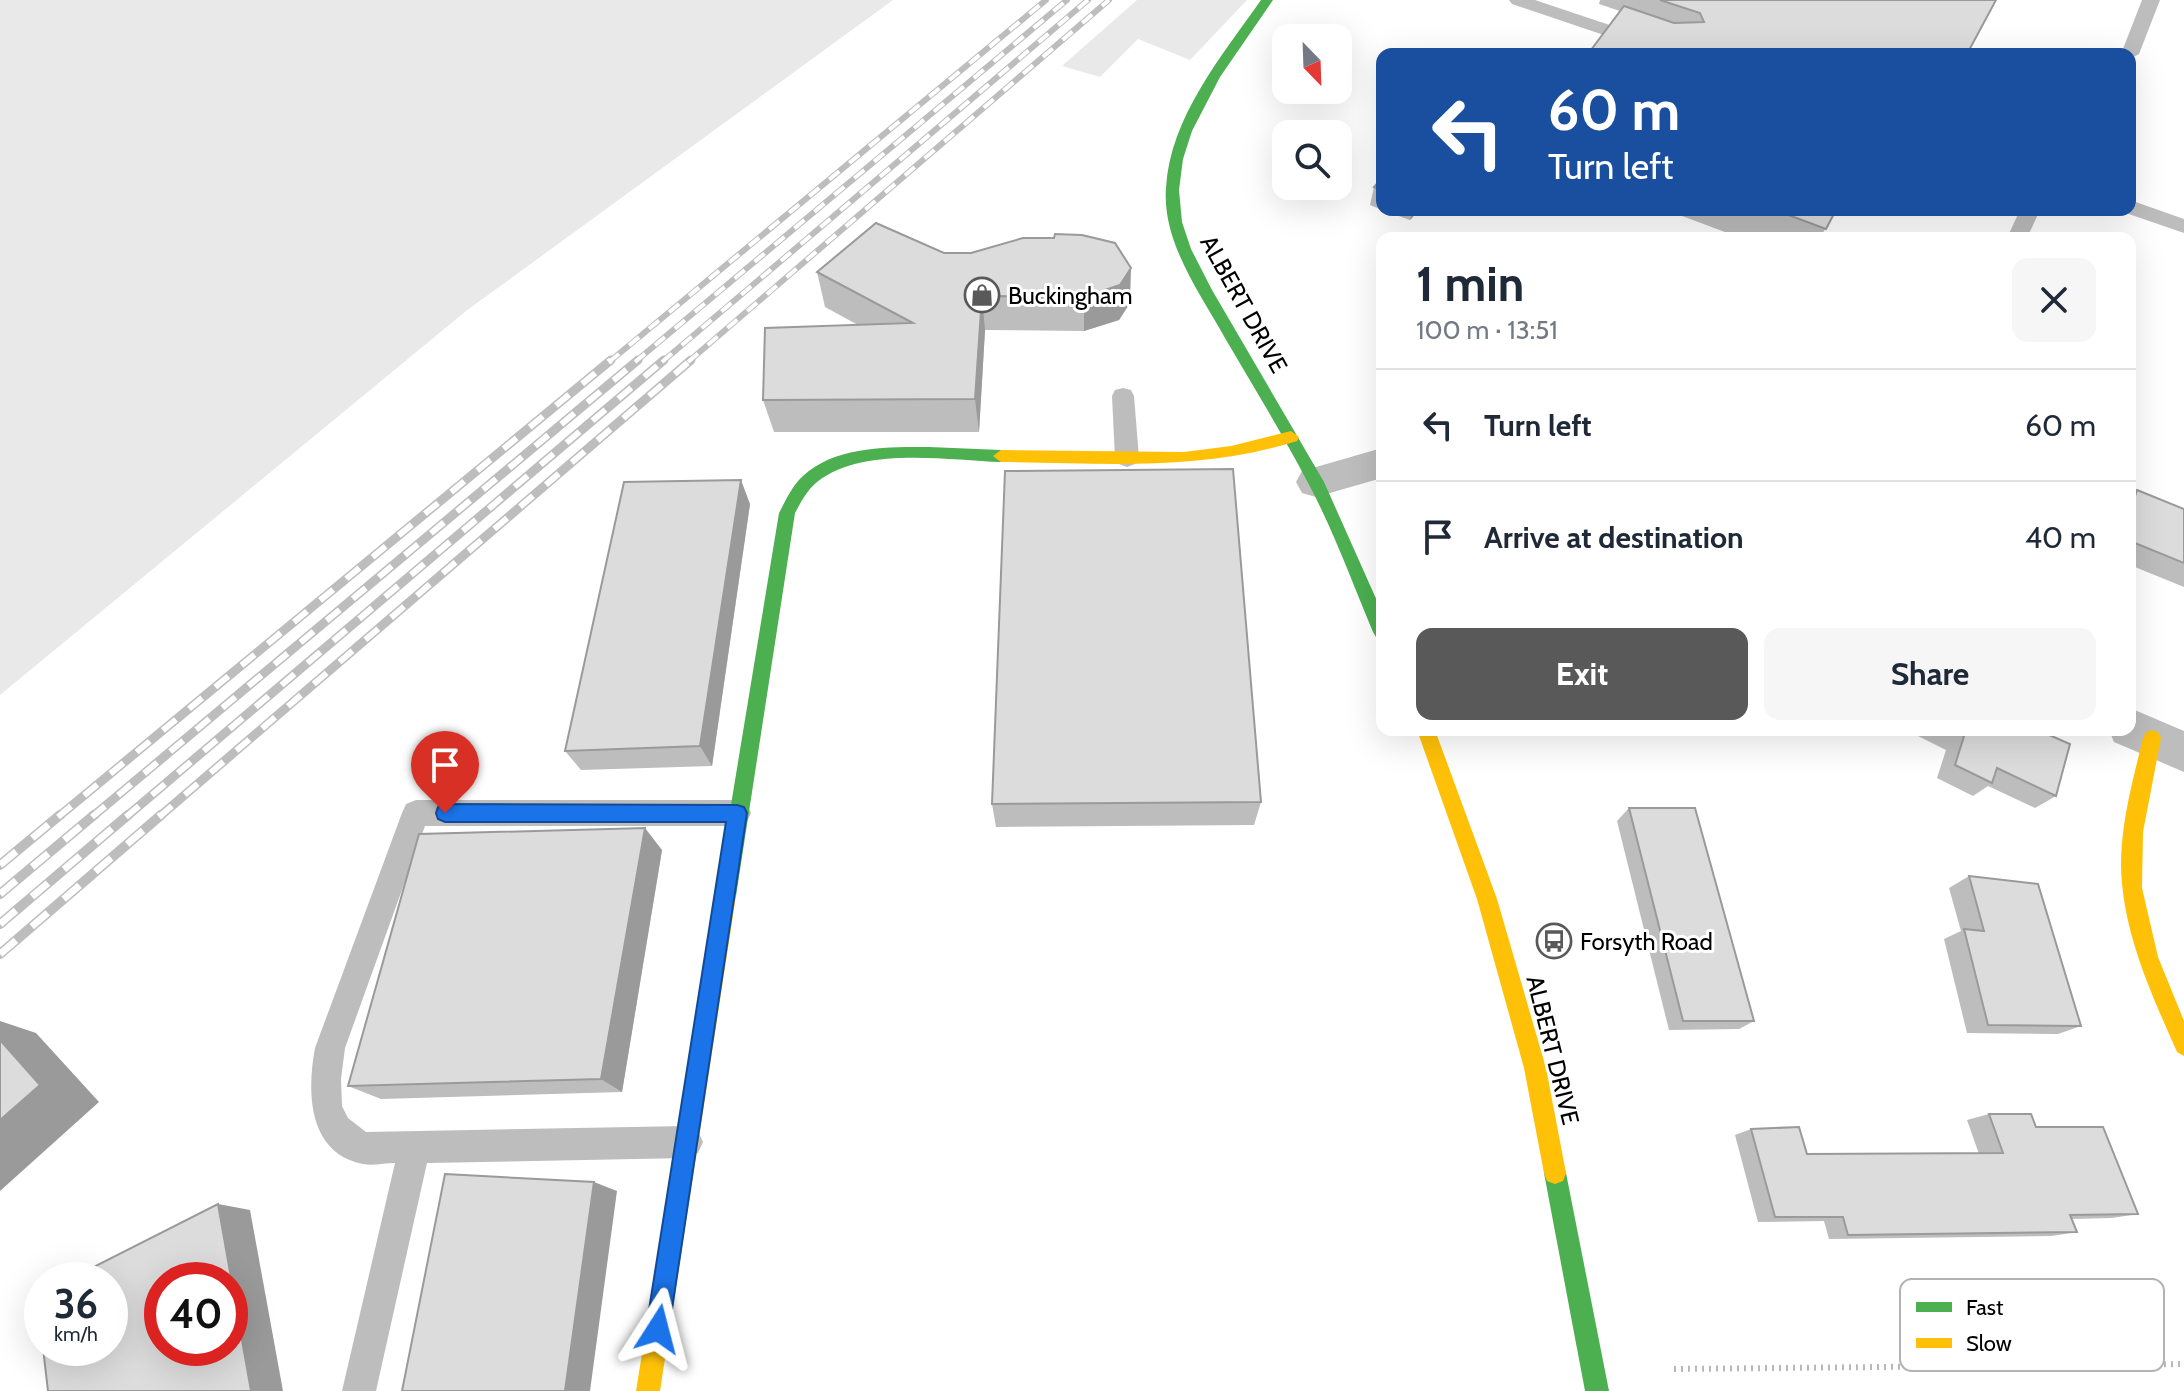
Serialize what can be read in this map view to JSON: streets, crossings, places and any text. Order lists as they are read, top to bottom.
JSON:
{
  "streets": {
    "street": ["ALBERT DRIVE"]
  },
  "places": {
    "shop": ["Buckingham"],
    "bus stop": ["Forsyth Road"]
  },
  "legend": ["Fast", "Slow"],
  "north": "bottom right",
  "page": {
    "turn": ["60 m", "Turn left"],
    "heading": ["1 min", "100 m · 13:51"],
    "list": [
      {
        "name": "Turn left",
        "value": "60 m"
      },
      {
        "name": "Arrive at destination",
        "value": "40 m"
      }
    ],
    "buttons": ["Exit", "Share"],
    "speed": "36 km/h",
    "limit": "40"
  }
}
